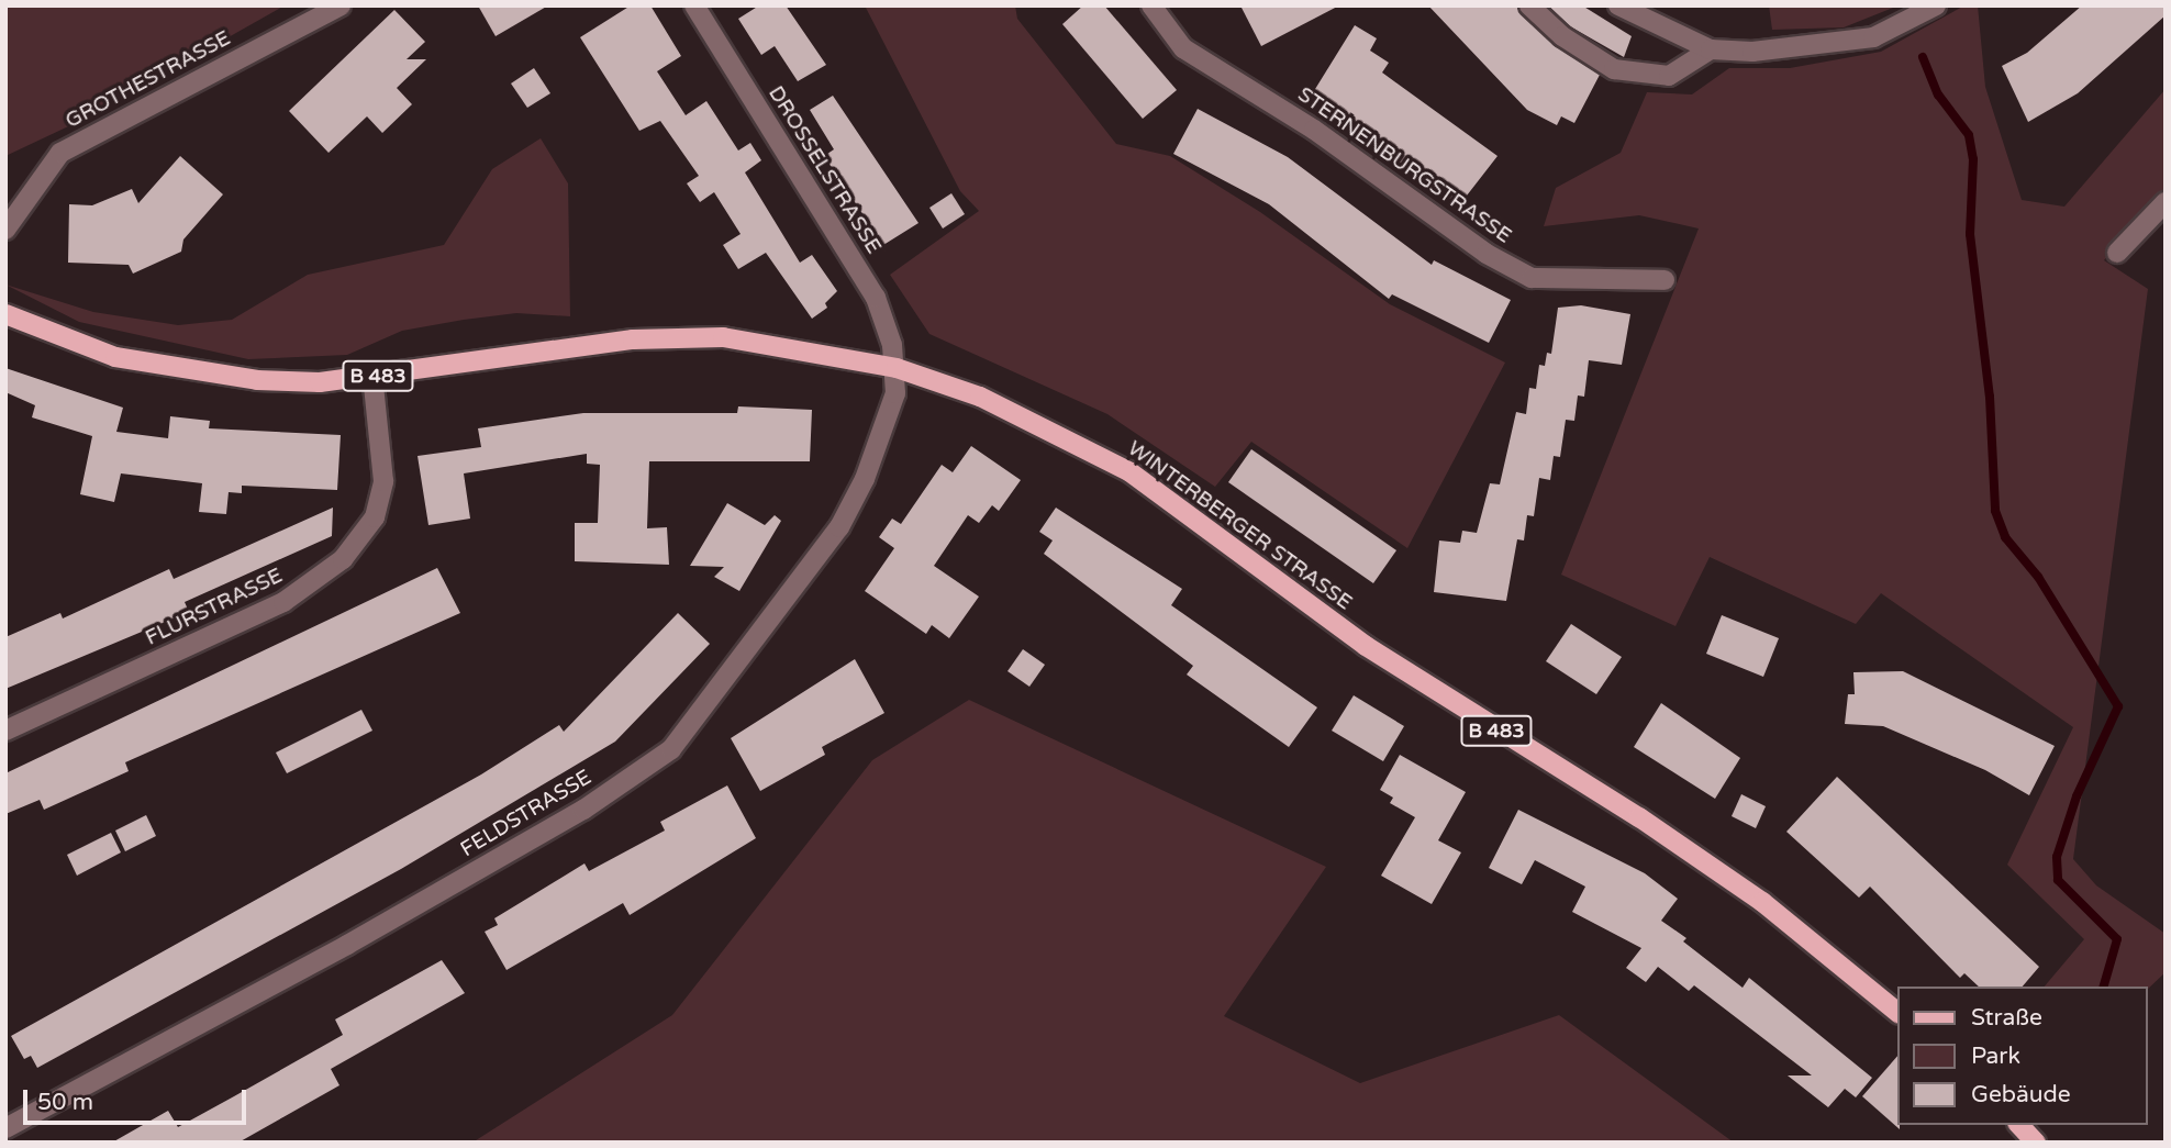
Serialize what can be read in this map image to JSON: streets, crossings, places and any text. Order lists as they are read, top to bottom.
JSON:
{
  "streets": {
    "main road": ["B 483", "WINTERBERGER STRASSE"],
    "street": [
      "GROTHESTRASSE",
      "STERNENBURGSTRASSE",
      "DROSSELSTRASSE",
      "FLURSTRASSE",
      "FELDSTRASSE"
    ]
  },
  "crossings": [
    ["DROSSELSTRASSE", "WINTERBERGER STRASSE"],
    ["DROSSELSTRASSE", "FELDSTRASSE"],
    ["WINTERBERGER STRASSE", "FLURSTRASSE"],
    ["WINTERBERGER STRASSE", "FELDSTRASSE"]
  ],
  "legend": ["Straße", "Park", "Gebäude"],
  "scale_bar": "50 m"
}
